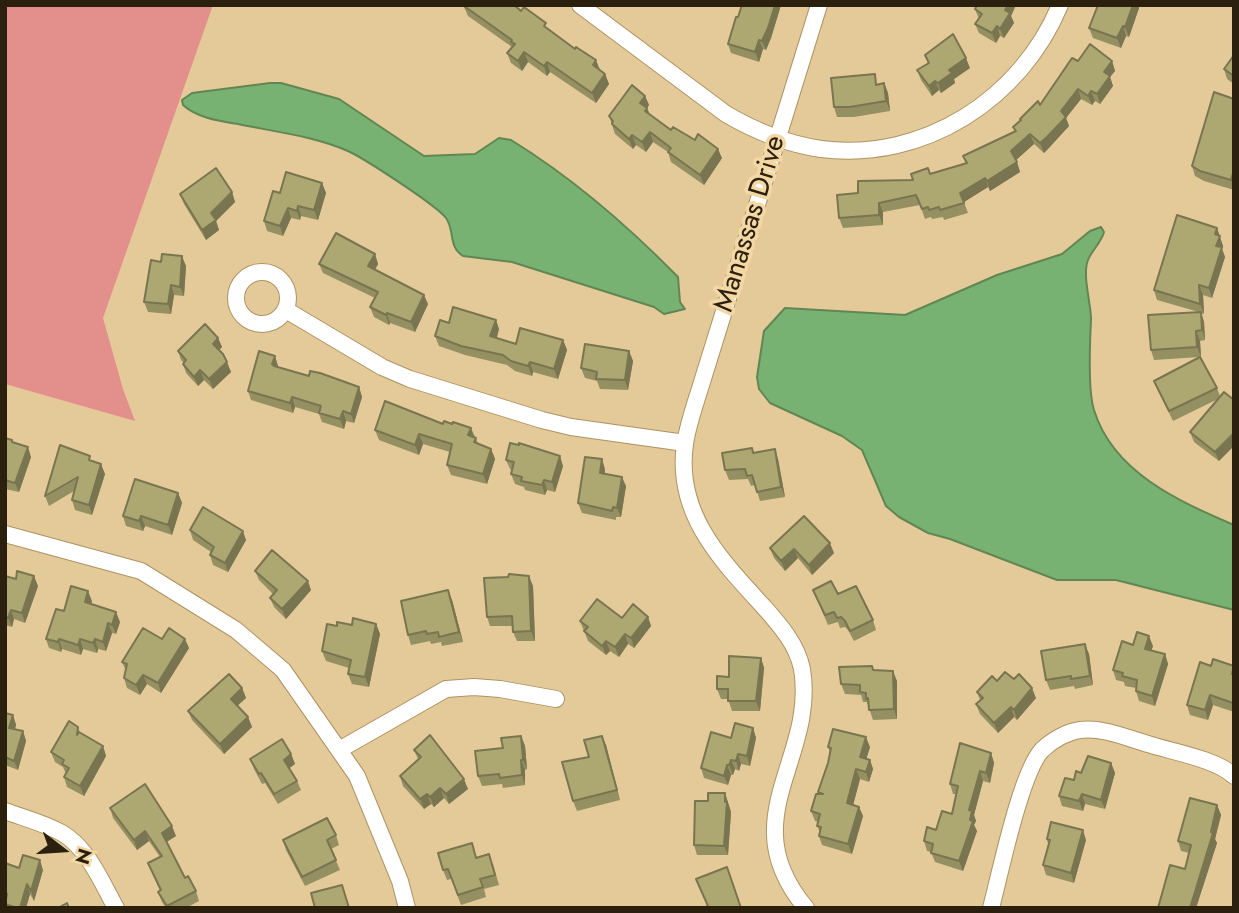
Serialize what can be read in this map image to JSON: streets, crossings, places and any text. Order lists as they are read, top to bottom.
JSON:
{
  "streets": {
    "street": ["Manassas Drive"]
  },
  "north": "right"
}
